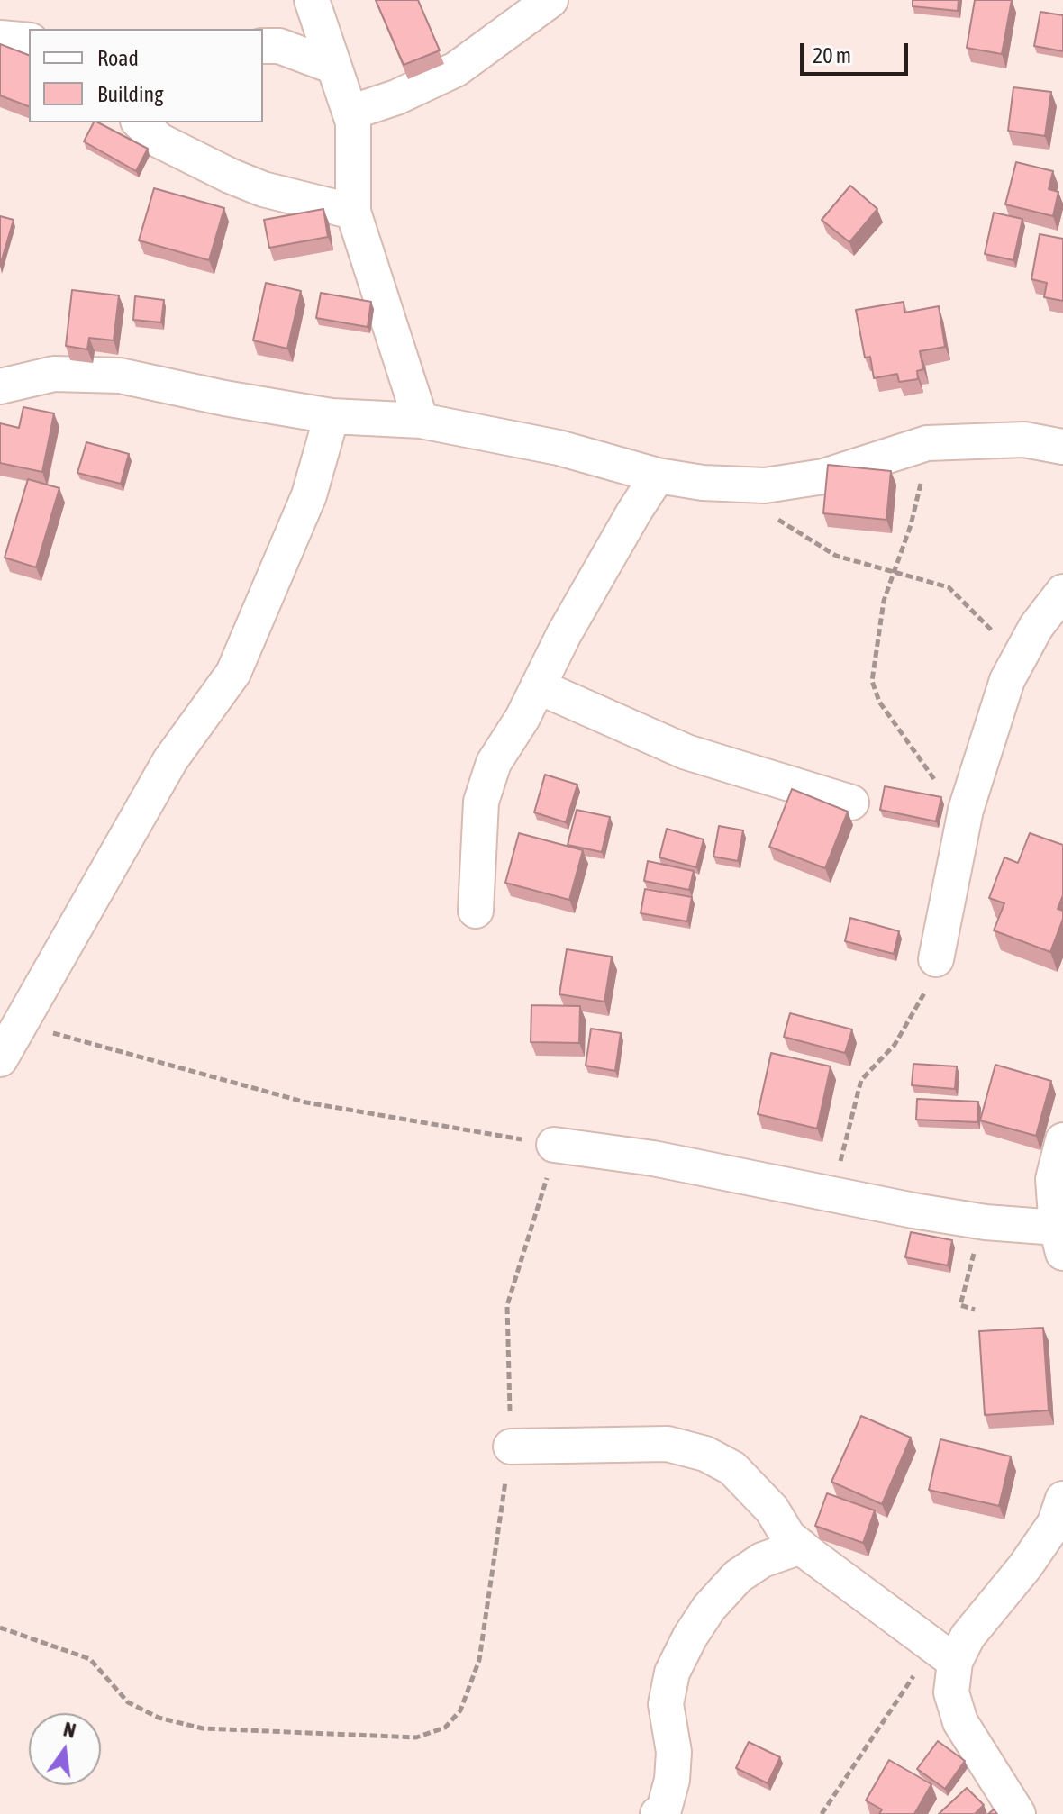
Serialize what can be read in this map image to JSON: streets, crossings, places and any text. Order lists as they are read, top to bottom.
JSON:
{
  "legend": ["Road", "Building"],
  "scale_bar": "20 m",
  "north": "top"
}
